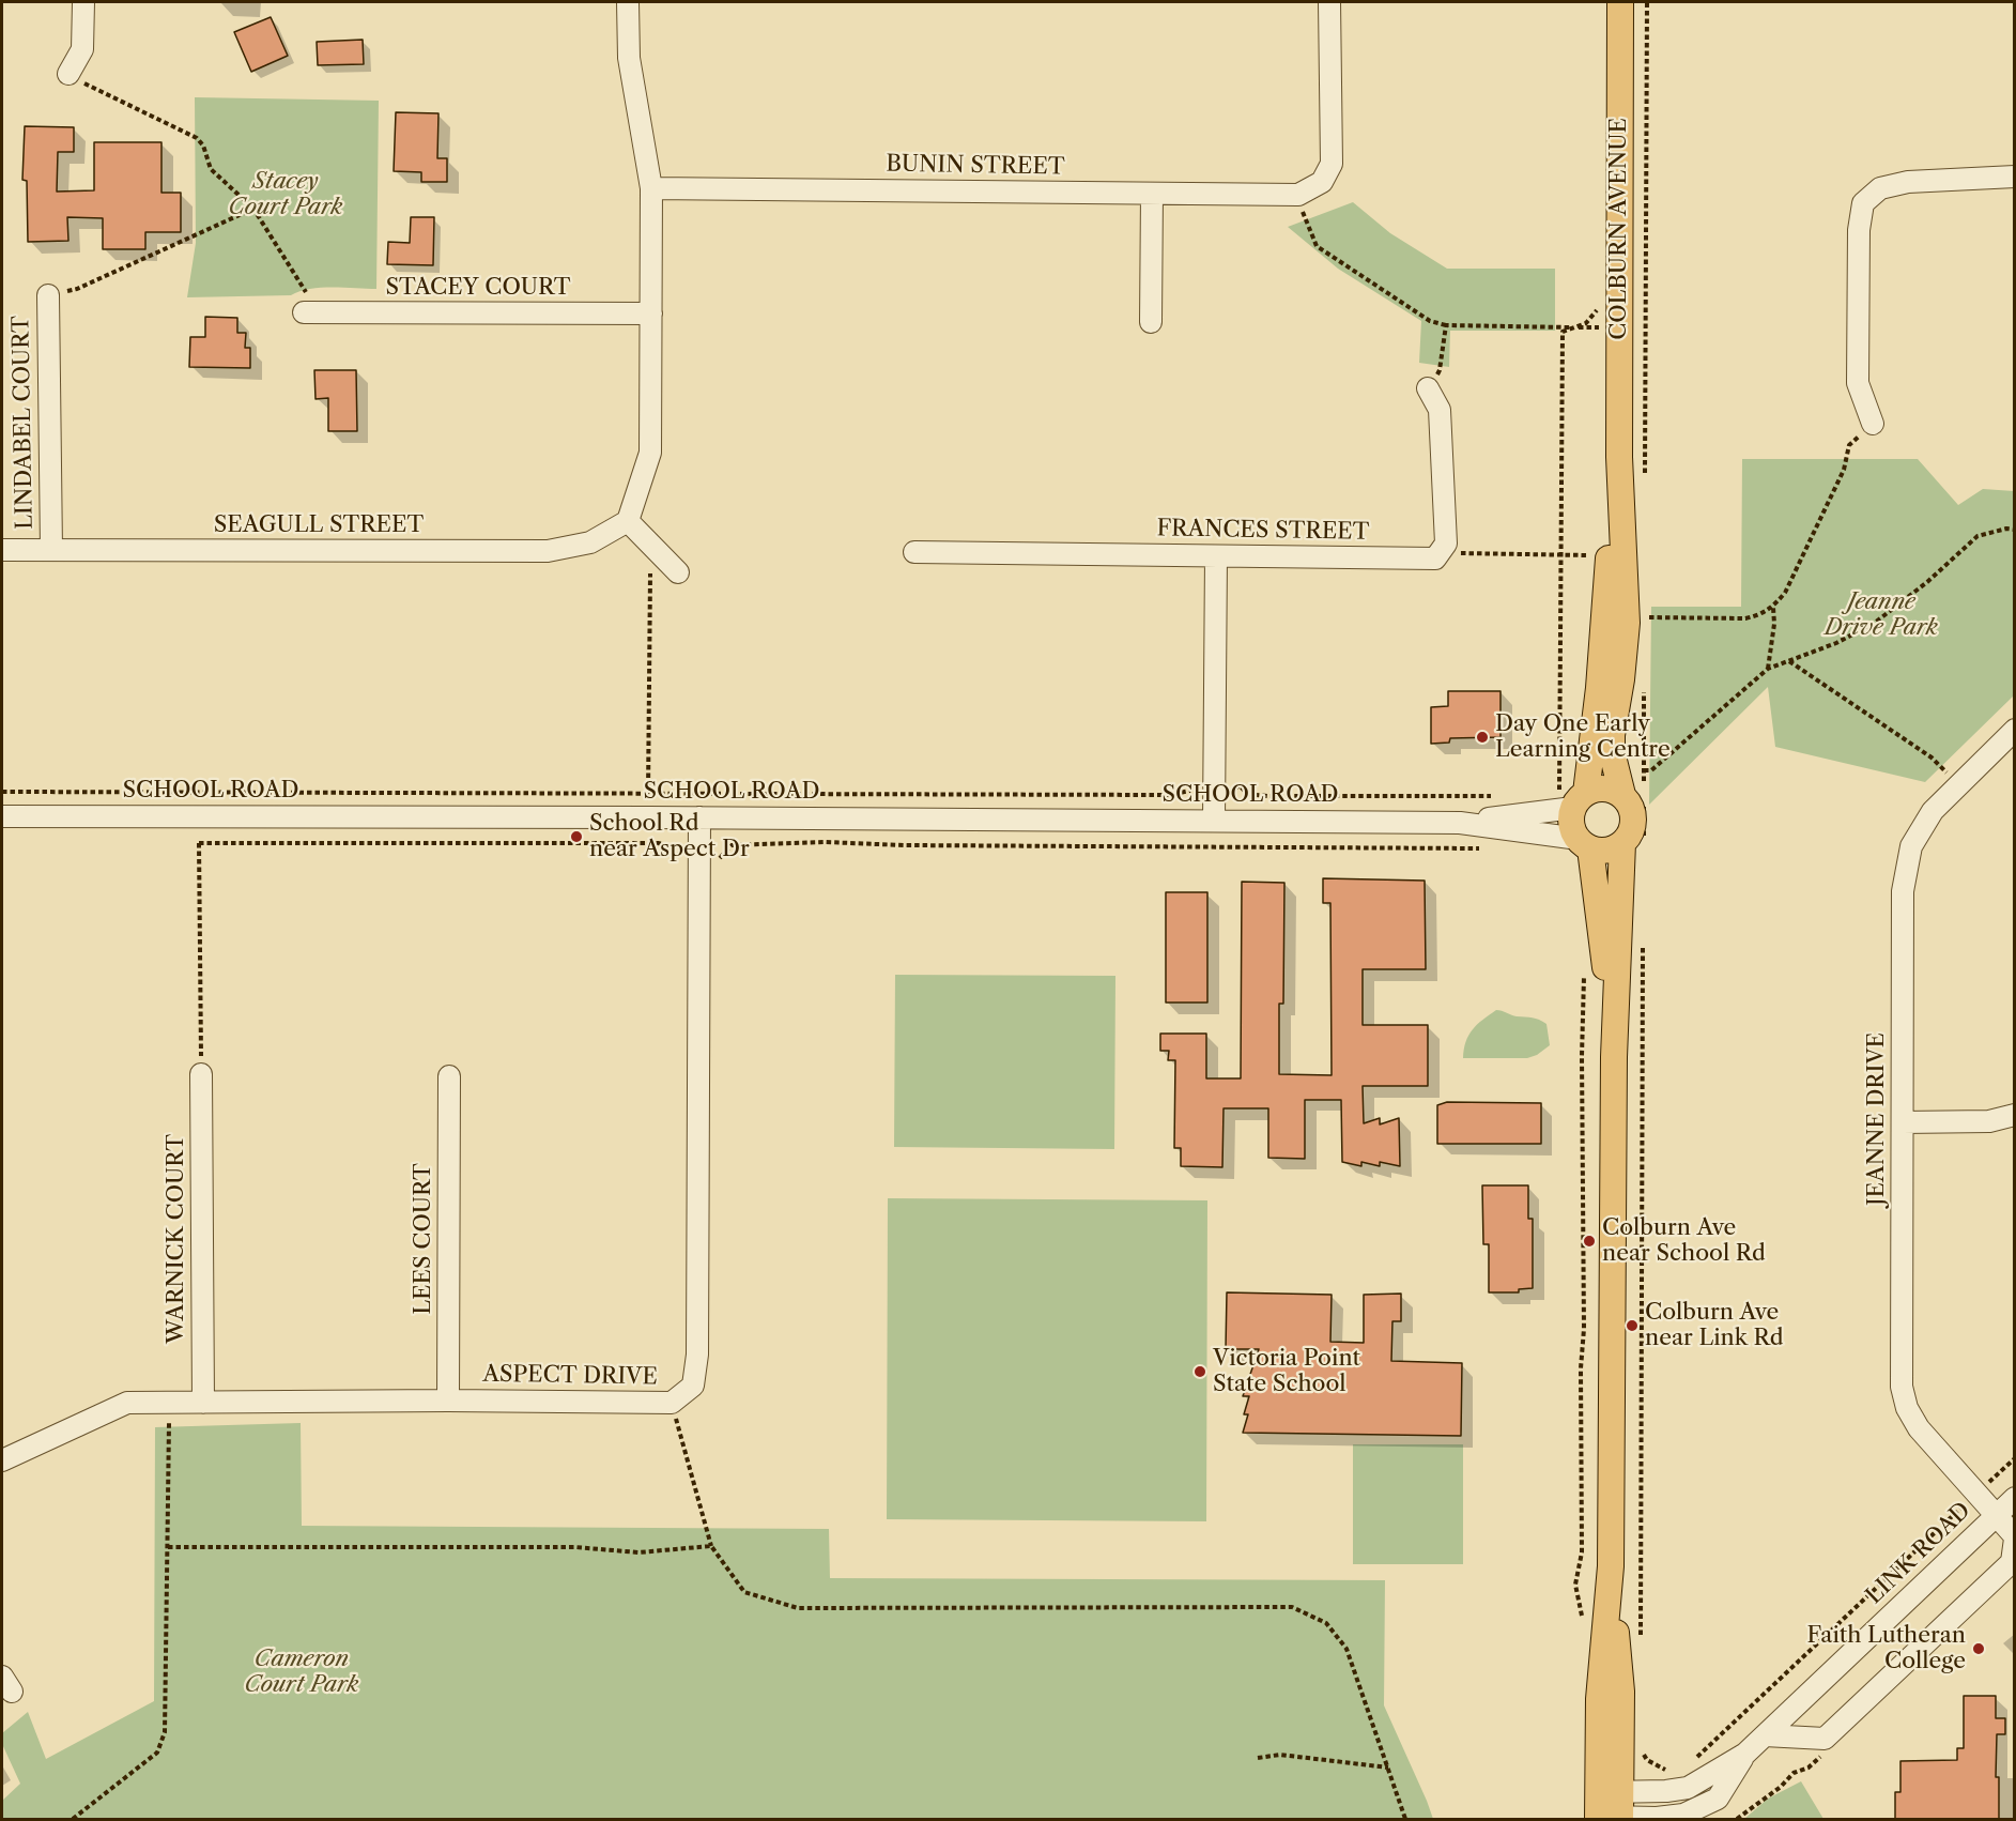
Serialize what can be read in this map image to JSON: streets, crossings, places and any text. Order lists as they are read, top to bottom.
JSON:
{
  "streets": {
    "main road": ["COLBURN AVENUE"],
    "street": [
      "BUNIN STREET",
      "STACEY COURT",
      "LINDABEL COURT",
      "SEAGULL STREET",
      "FRANCES STREET",
      "SCHOOL ROAD",
      "JEANNE DRIVE",
      "WARNICK COURT",
      "LEES COURT",
      "ASPECT DRIVE",
      "LINK ROAD"
    ]
  },
  "crossings": [
    ["COLBURN AVENUE", "SCHOOL ROAD"],
    ["COLBURN AVENUE", "LINK ROAD"],
    ["LINDABEL COURT", "SEAGULL STREET"],
    ["SCHOOL ROAD", "ASPECT DRIVE"],
    ["JEANNE DRIVE", "LINK ROAD"],
    ["WARNICK COURT", "ASPECT DRIVE"],
    ["LEES COURT", "ASPECT DRIVE"]
  ],
  "parks": ["Stacey Court Park", "Jeanne Drive Park", "Cameron Court Park"],
  "places": [
    "Day One Early Learning Centre",
    "School Rd near Aspect Dr",
    "Colburn Ave near School Rd",
    "Colburn Ave near Link Rd",
    "Victoria Point State School",
    "Faith Lutheran College"
  ]
}
